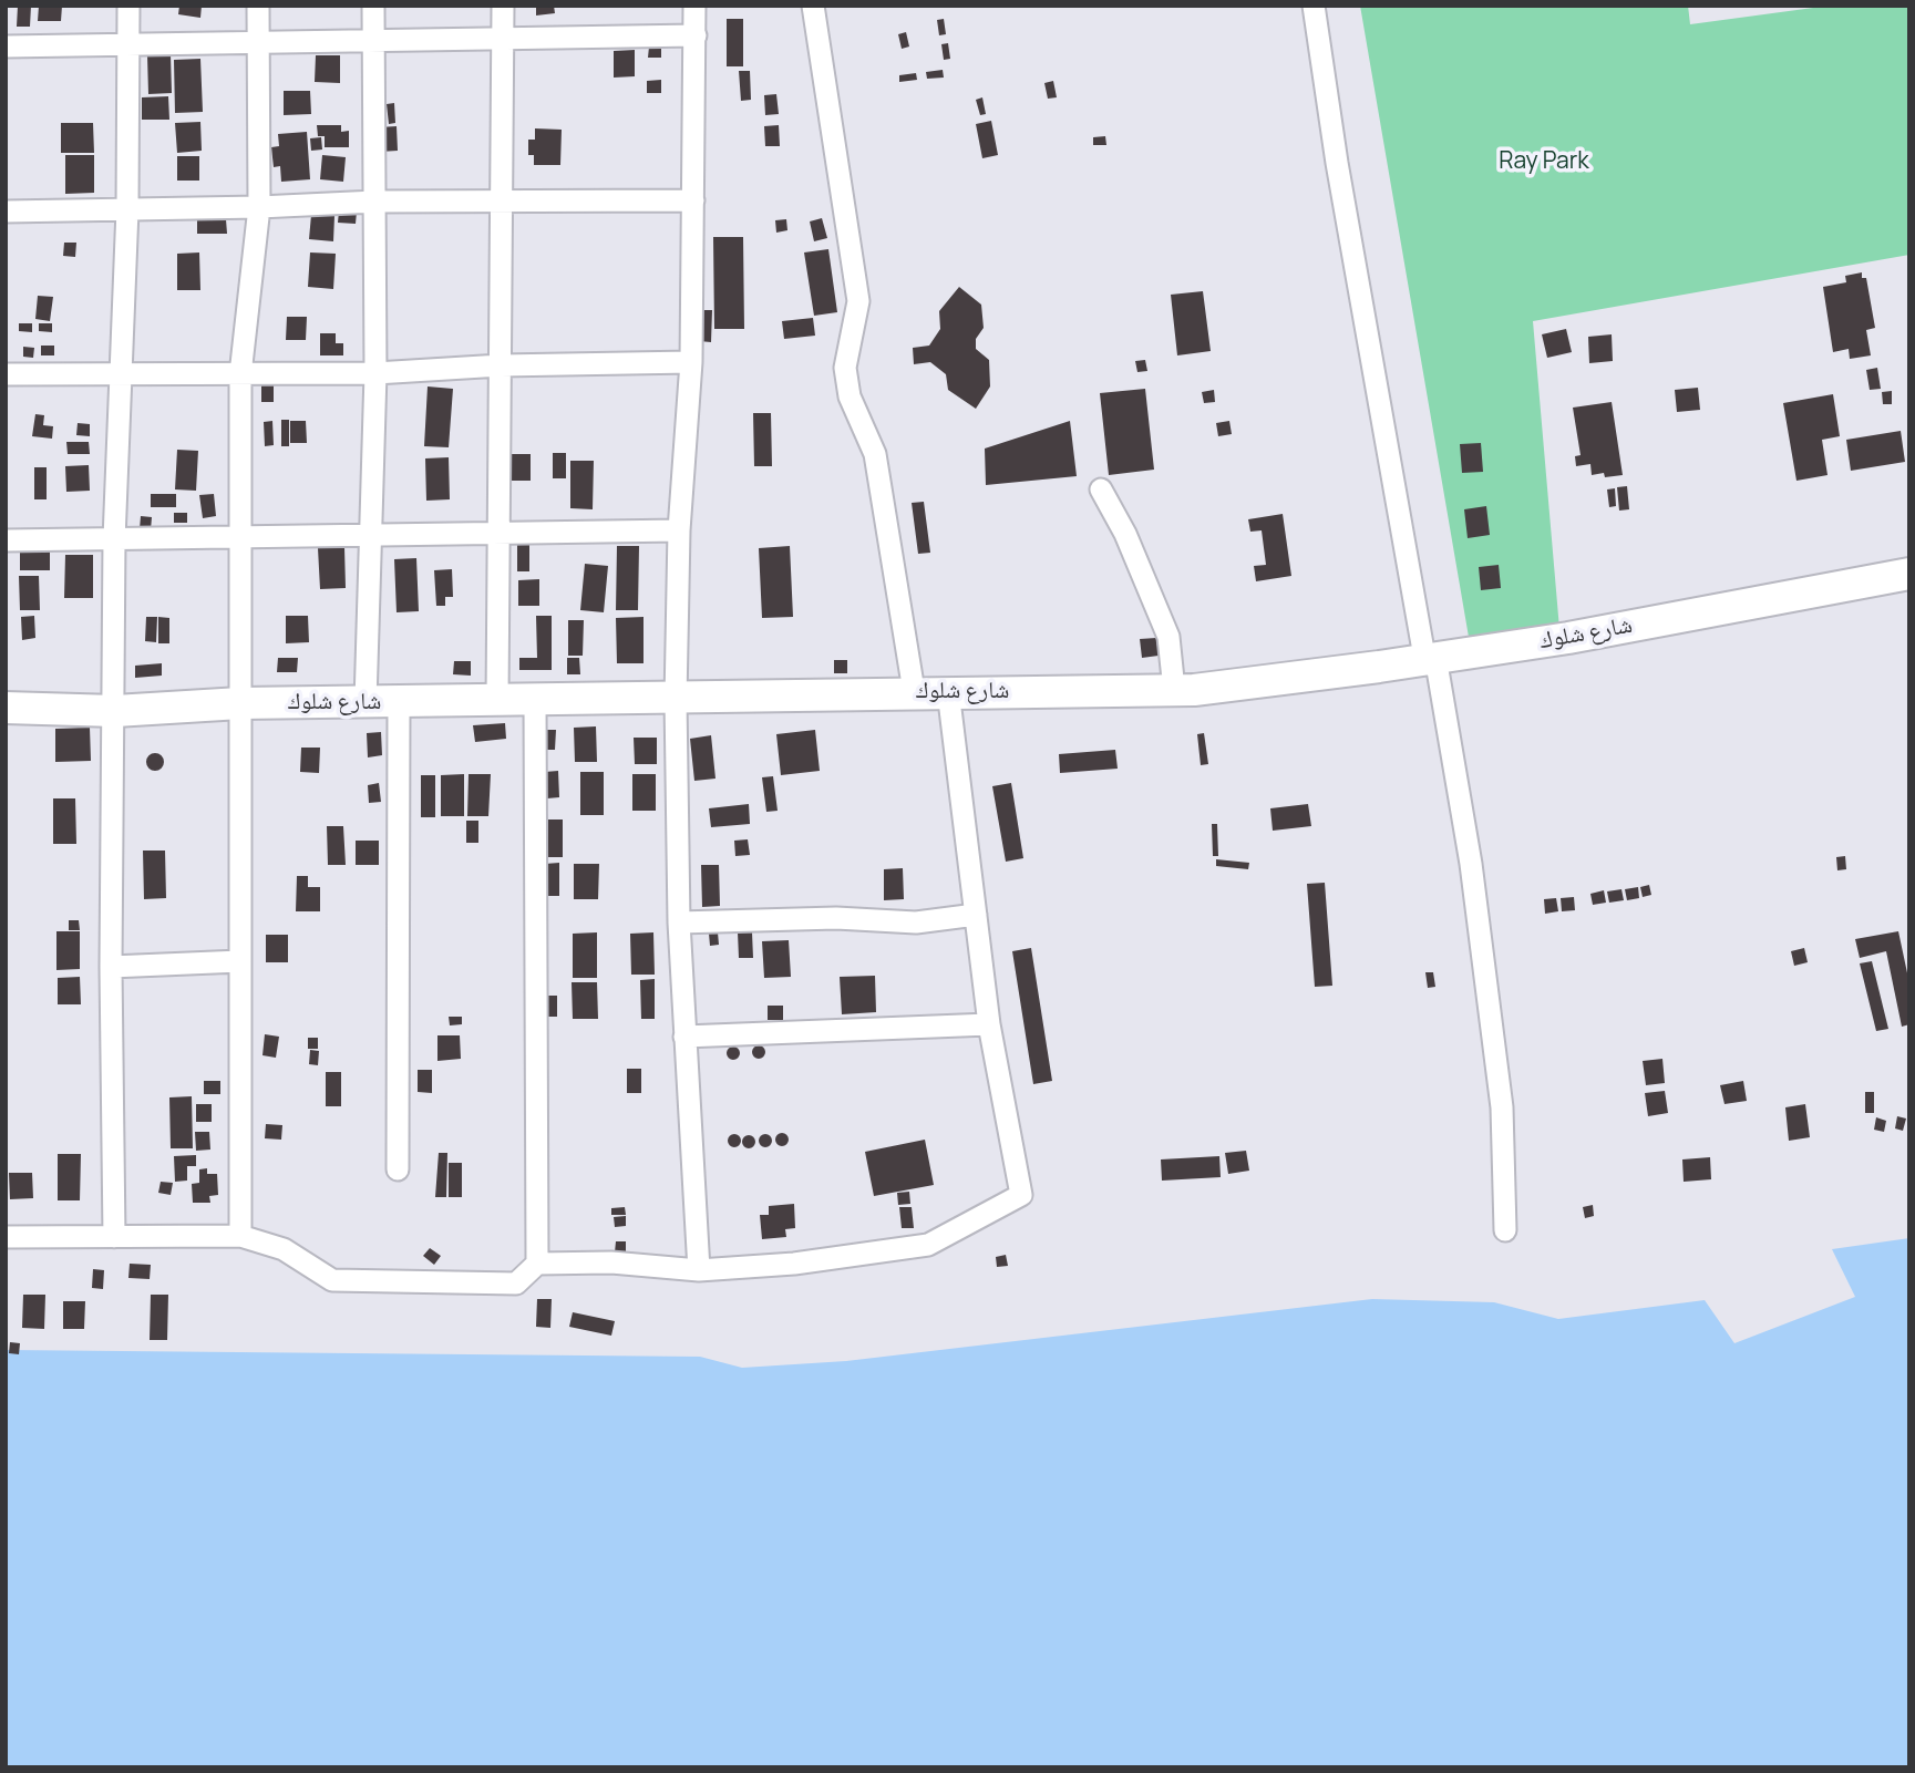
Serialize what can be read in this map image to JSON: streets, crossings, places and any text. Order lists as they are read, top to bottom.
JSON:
{
  "streets": {
    "street": ["شارع شلوك"]
  },
  "parks": ["Ray Park"]
}
